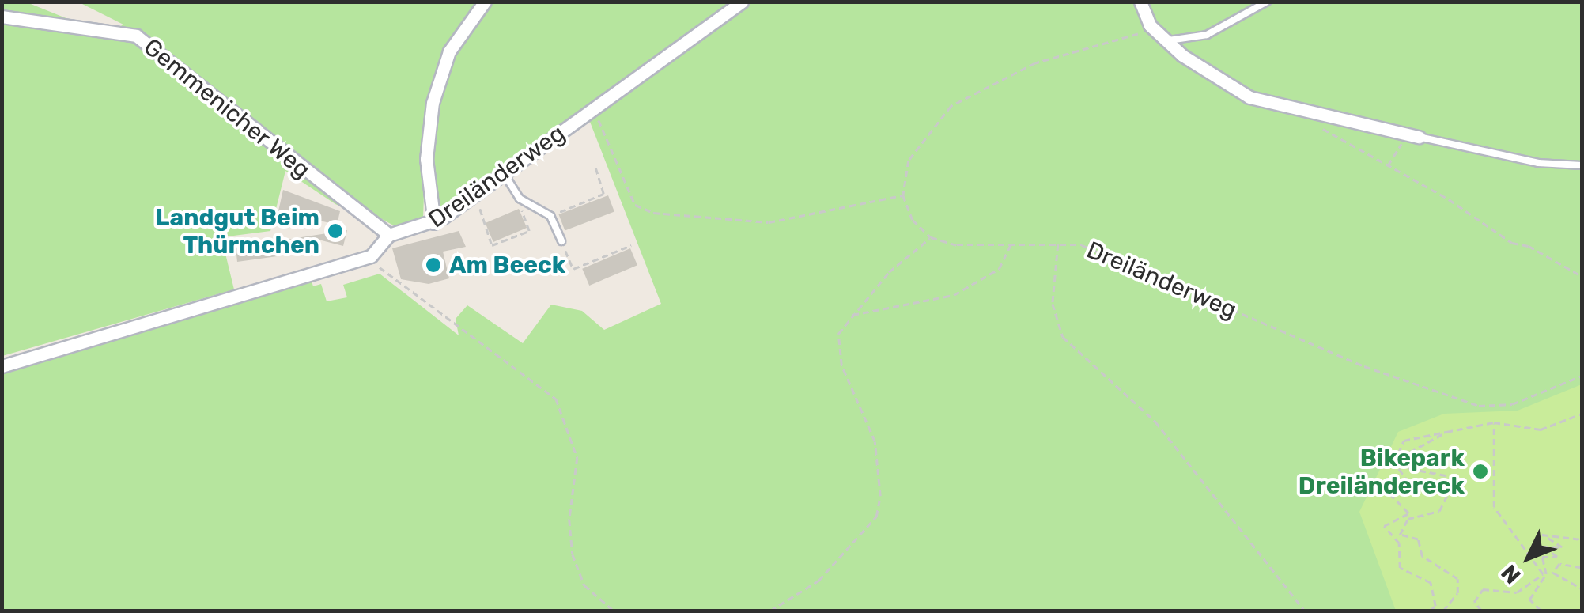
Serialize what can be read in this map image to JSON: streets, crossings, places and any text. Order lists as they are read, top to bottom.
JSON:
{
  "streets": {
    "street": ["Gemmenicher Weg", "Dreiländerweg"]
  },
  "crossings": [
    ["Gemmenicher Weg", "Dreiländerweg"]
  ],
  "places": ["Landgut Beim Thürmchen", "Am Beeck", "Bikepark Dreiländereck"],
  "north": "bottom left"
}
